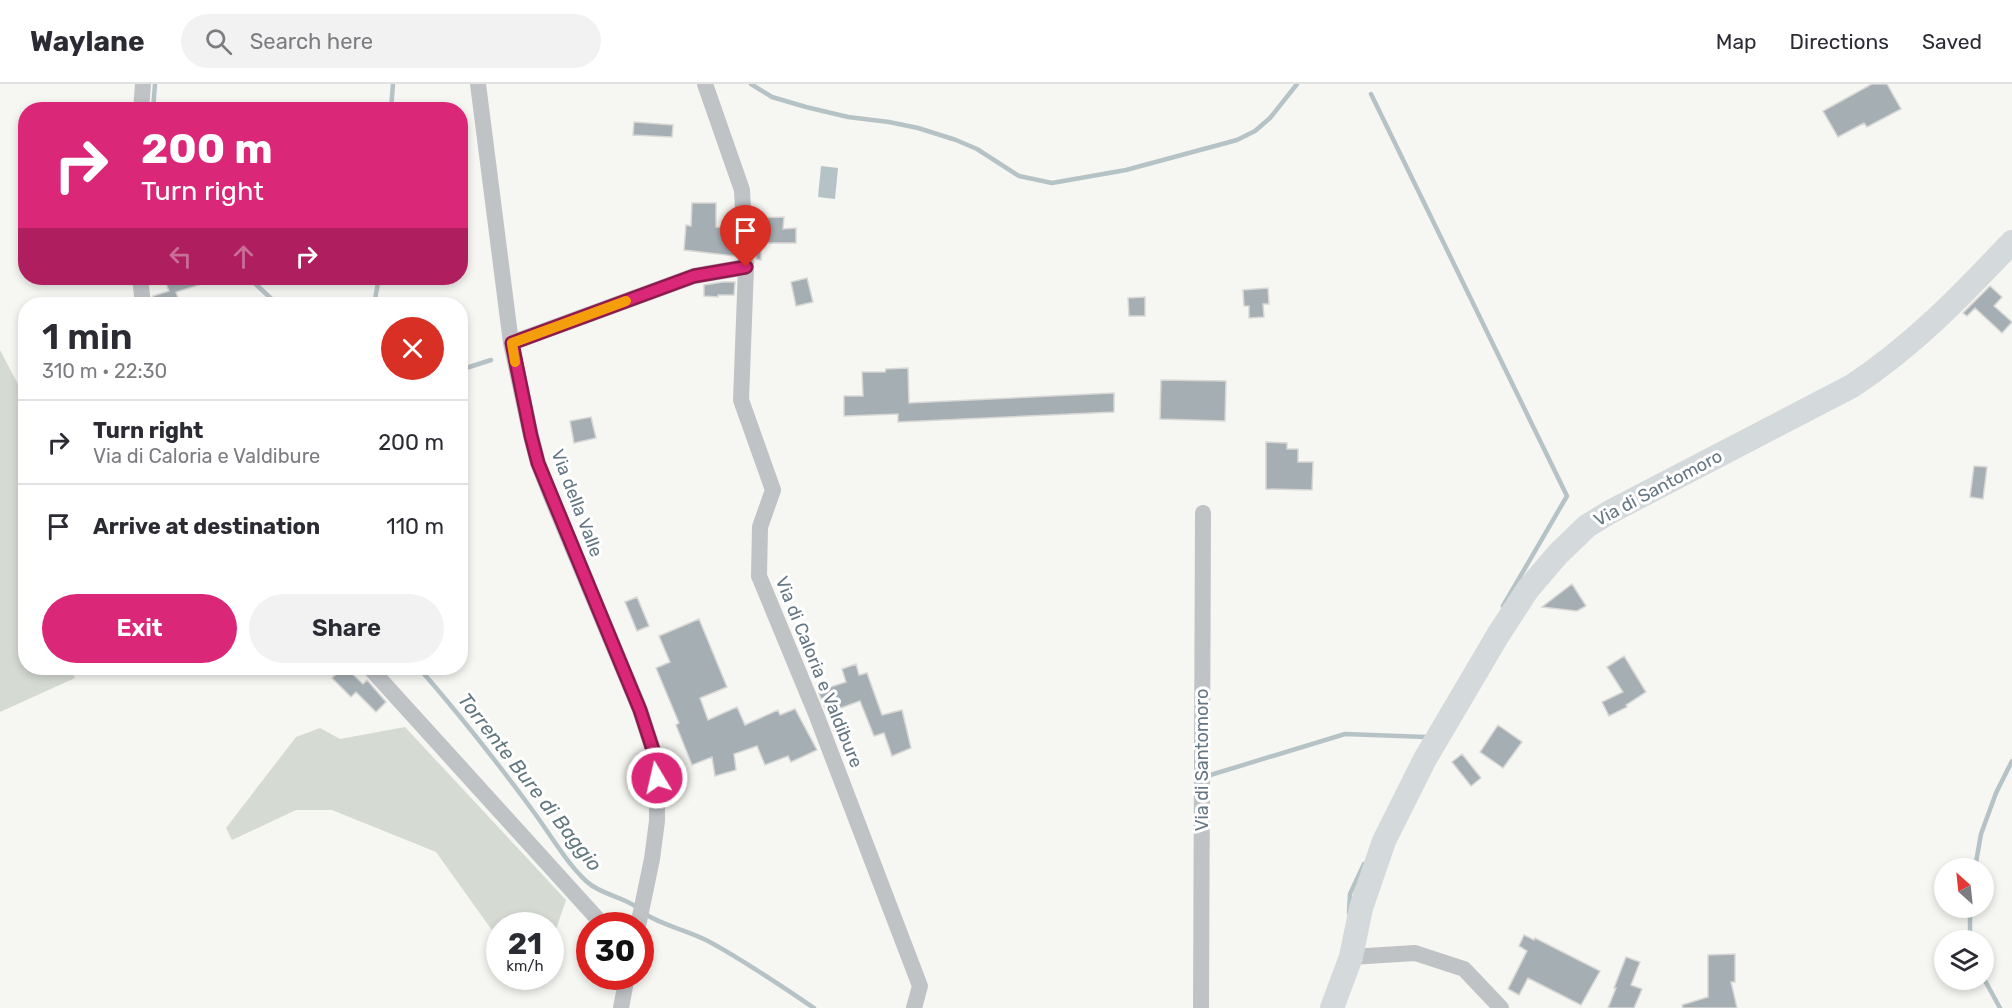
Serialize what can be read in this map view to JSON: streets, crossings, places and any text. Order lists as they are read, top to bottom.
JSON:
{
  "streets": {
    "main road": ["Via di Santomoro"],
    "street": ["Via della Valle", "Via di Caloria e Valdibure"]
  },
  "water": ["Torrente Bure di Baggio"],
  "north": "top left",
  "page": {
    "header": "Waylane",
    "search": "Search here",
    "nav": ["Map", "Directions", "Saved"],
    "turn": ["200 m", "Turn right"],
    "heading": ["1 min", "310 m · 22:30"],
    "list": [
      {
        "name": "Turn right",
        "note": "Via di Caloria e Valdibure",
        "value": "200 m"
      },
      {
        "name": "Arrive at destination",
        "value": "110 m"
      }
    ],
    "buttons": ["Exit", "Share"],
    "speed": "21 km/h",
    "limit": "30"
  }
}
